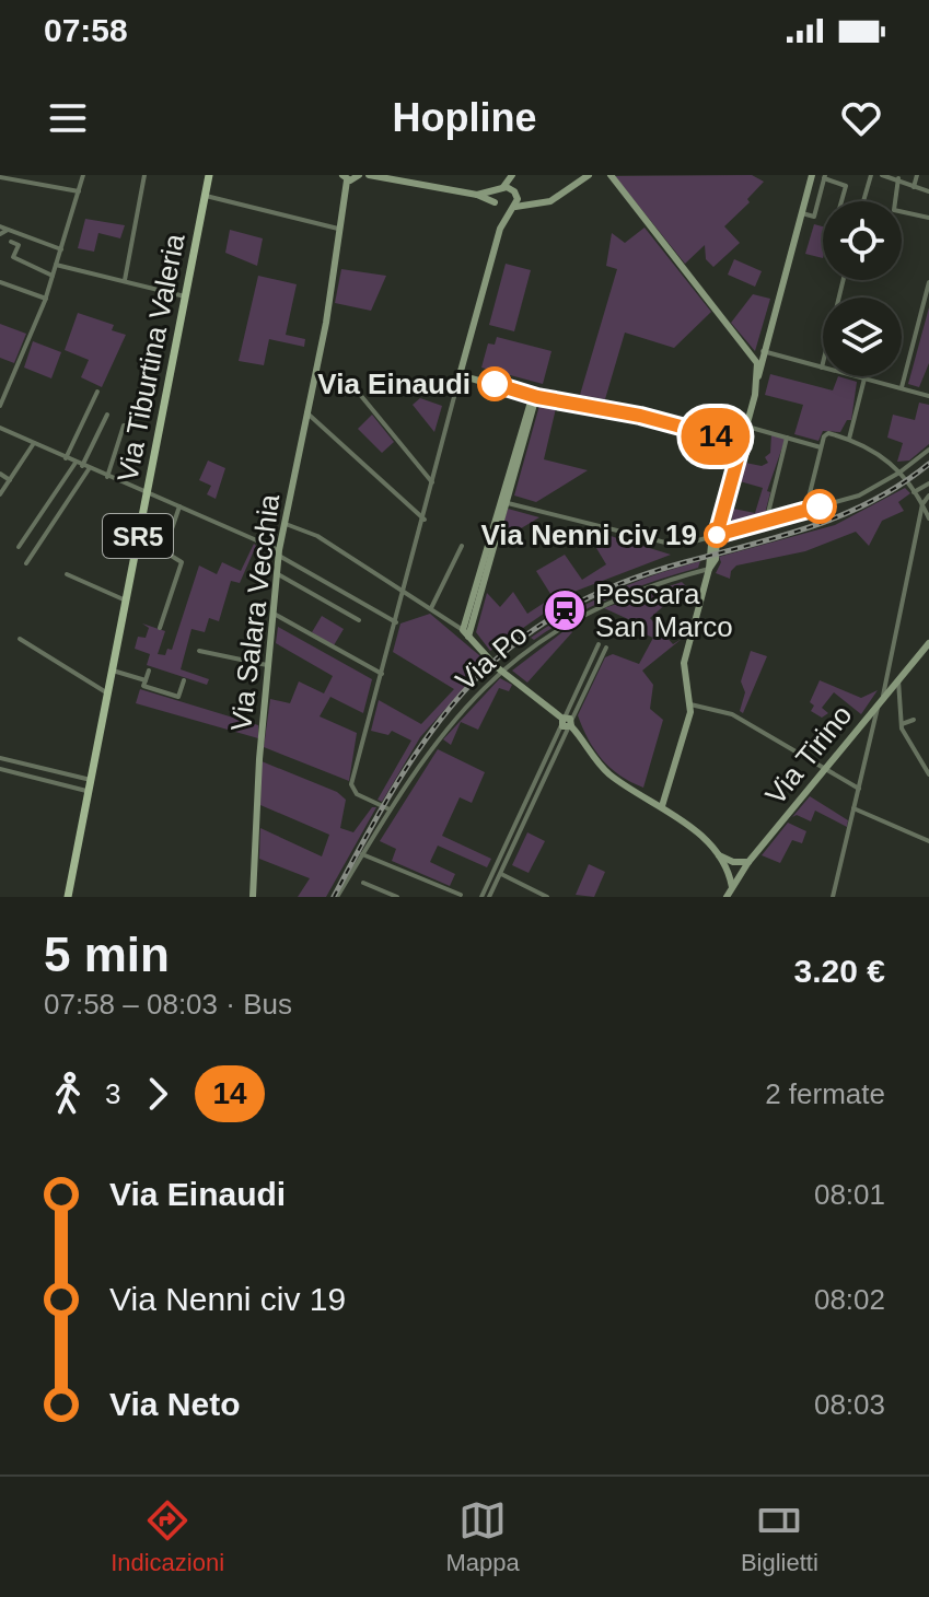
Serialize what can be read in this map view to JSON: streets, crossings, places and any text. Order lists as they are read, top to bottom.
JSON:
{
  "streets": {
    "main road": ["Via Tiburtina Valeria", "SR5"],
    "street": ["Via Salara Vecchia", "Via Po", "Via Tirino"]
  },
  "places": {
    "other": ["Via Einaudi", "Via Nenni civ 19"],
    "station": ["Pescara San Marco"]
  },
  "lines": ["bus line 14"],
  "page": {
    "status": "07:58",
    "header": "Hopline",
    "on_map": "14",
    "heading": ["5 min", "07:58 – 08:03 · Bus", "3.20 €"],
    "legs": ["3", "14", "2 fermate"],
    "list": [
      {
        "name": "Via Einaudi",
        "value": "08:01"
      },
      {
        "name": "Via Nenni civ 19",
        "value": "08:02"
      },
      {
        "name": "Via Neto",
        "value": "08:03"
      }
    ],
    "tabs": ["Indicazioni", "Mappa", "Biglietti"]
  }
}
